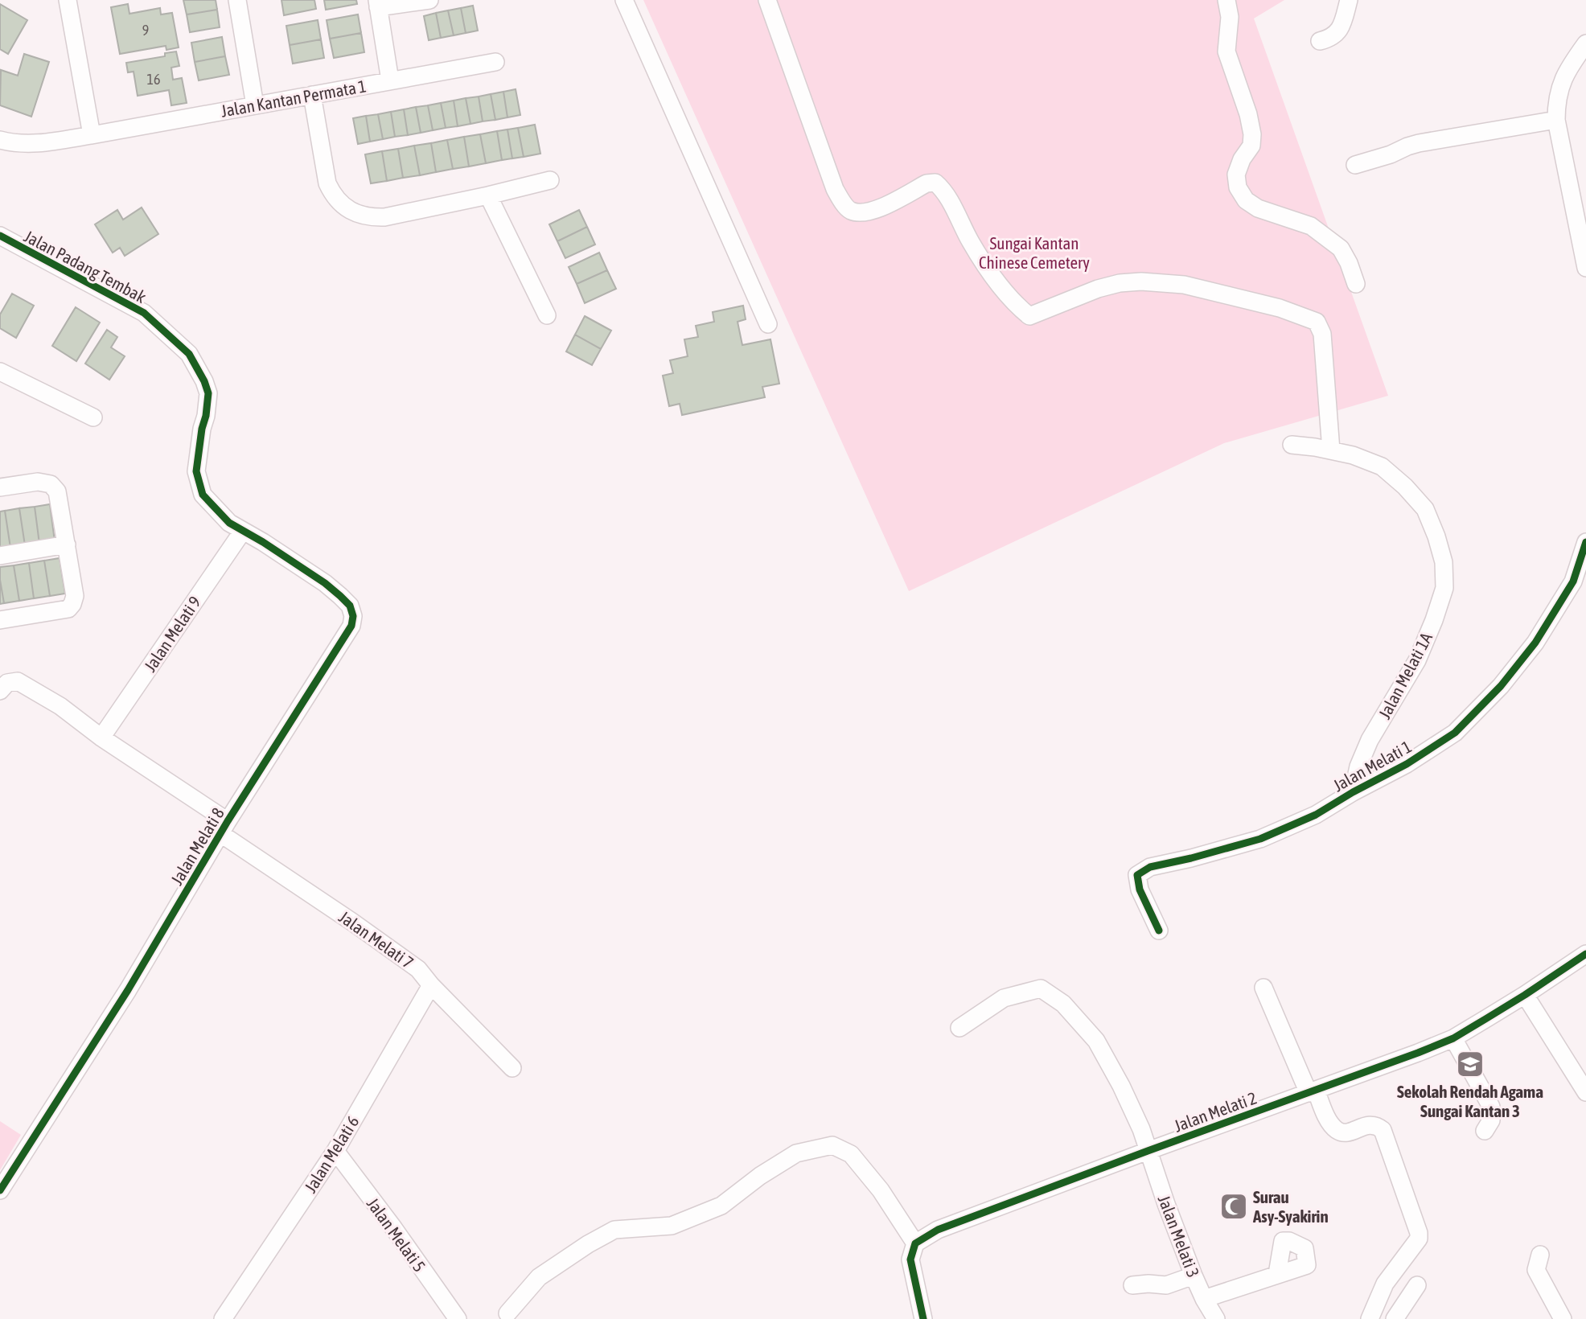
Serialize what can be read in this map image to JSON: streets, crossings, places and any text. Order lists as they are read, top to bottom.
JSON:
{
  "streets": {
    "street": [
      "Jalan Kantan Permata 1",
      "Jalan Padang Tembak",
      "Jalan Melati 9",
      "Jalan Melati 1A",
      "Jalan Melati 1",
      "Jalan Melati 8",
      "Jalan Melati 7",
      "Jalan Melati 2",
      "Jalan Melati 6",
      "Jalan Melati 5",
      "Jalan Melati 3"
    ]
  },
  "crossings": [
    ["Jalan Padang Tembak", "Jalan Melati 9"],
    ["Jalan Padang Tembak", "Jalan Melati 8"],
    ["Jalan Melati 1A", "Jalan Melati 1"],
    ["Jalan Melati 8", "Jalan Melati 7"],
    ["Jalan Melati 7", "Jalan Melati 6"],
    ["Jalan Melati 2", "Jalan Melati 3"],
    ["Jalan Melati 6", "Jalan Melati 5"]
  ],
  "parks": ["Sungai Kantan Chinese Cemetery"],
  "places": {
    "school or university": ["Sekolah Rendah Agama Sungai Kantan 3"],
    "mosque": ["Surau Asy-Syakirin"]
  },
  "house_numbers": ["9", "16"]
}
